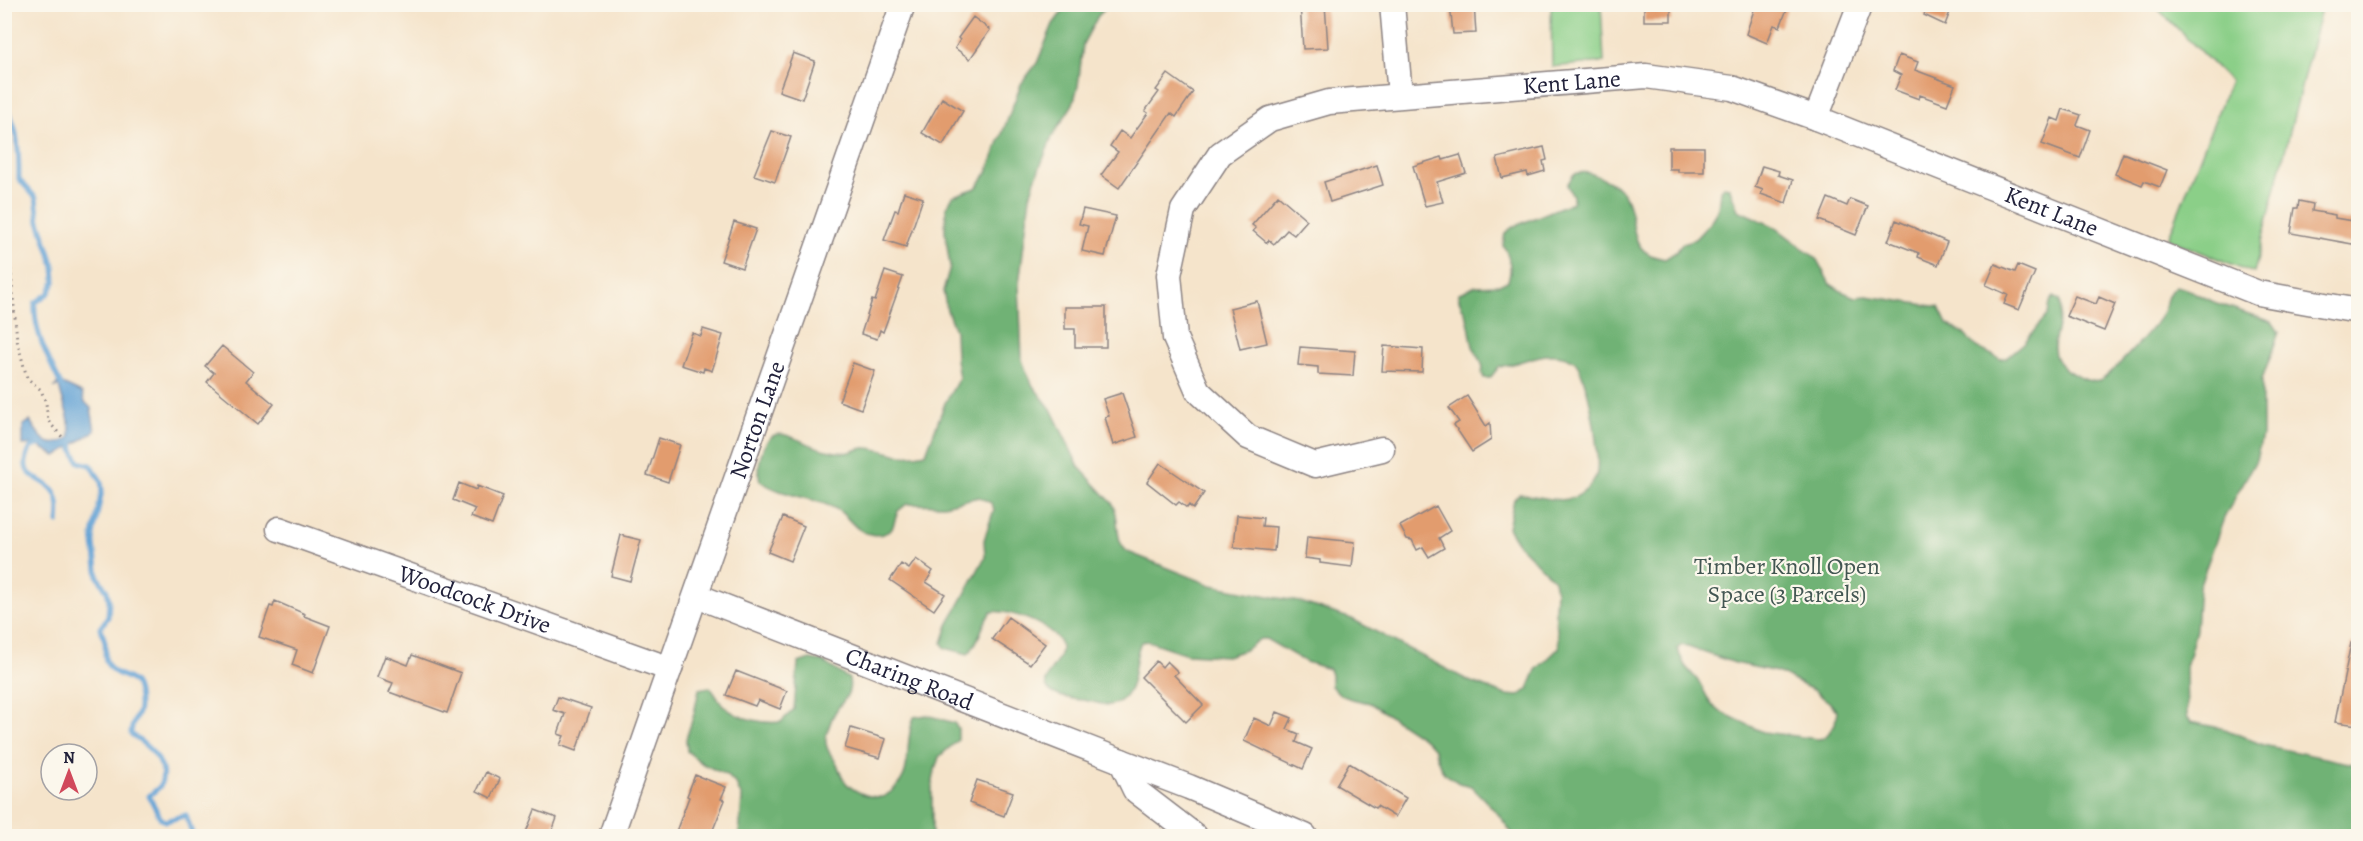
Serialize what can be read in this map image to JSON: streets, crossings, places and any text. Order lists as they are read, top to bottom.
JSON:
{
  "streets": {
    "street": [
      "Kent Lane",
      "Norton Lane",
      "Woodcock Drive",
      "Charing Road"
    ]
  },
  "crossings": [
    ["Norton Lane", "Woodcock Drive"],
    ["Norton Lane", "Charing Road"]
  ],
  "parks": ["Timber Knoll Open Space (3 Parcels)"],
  "north": "top"
}
